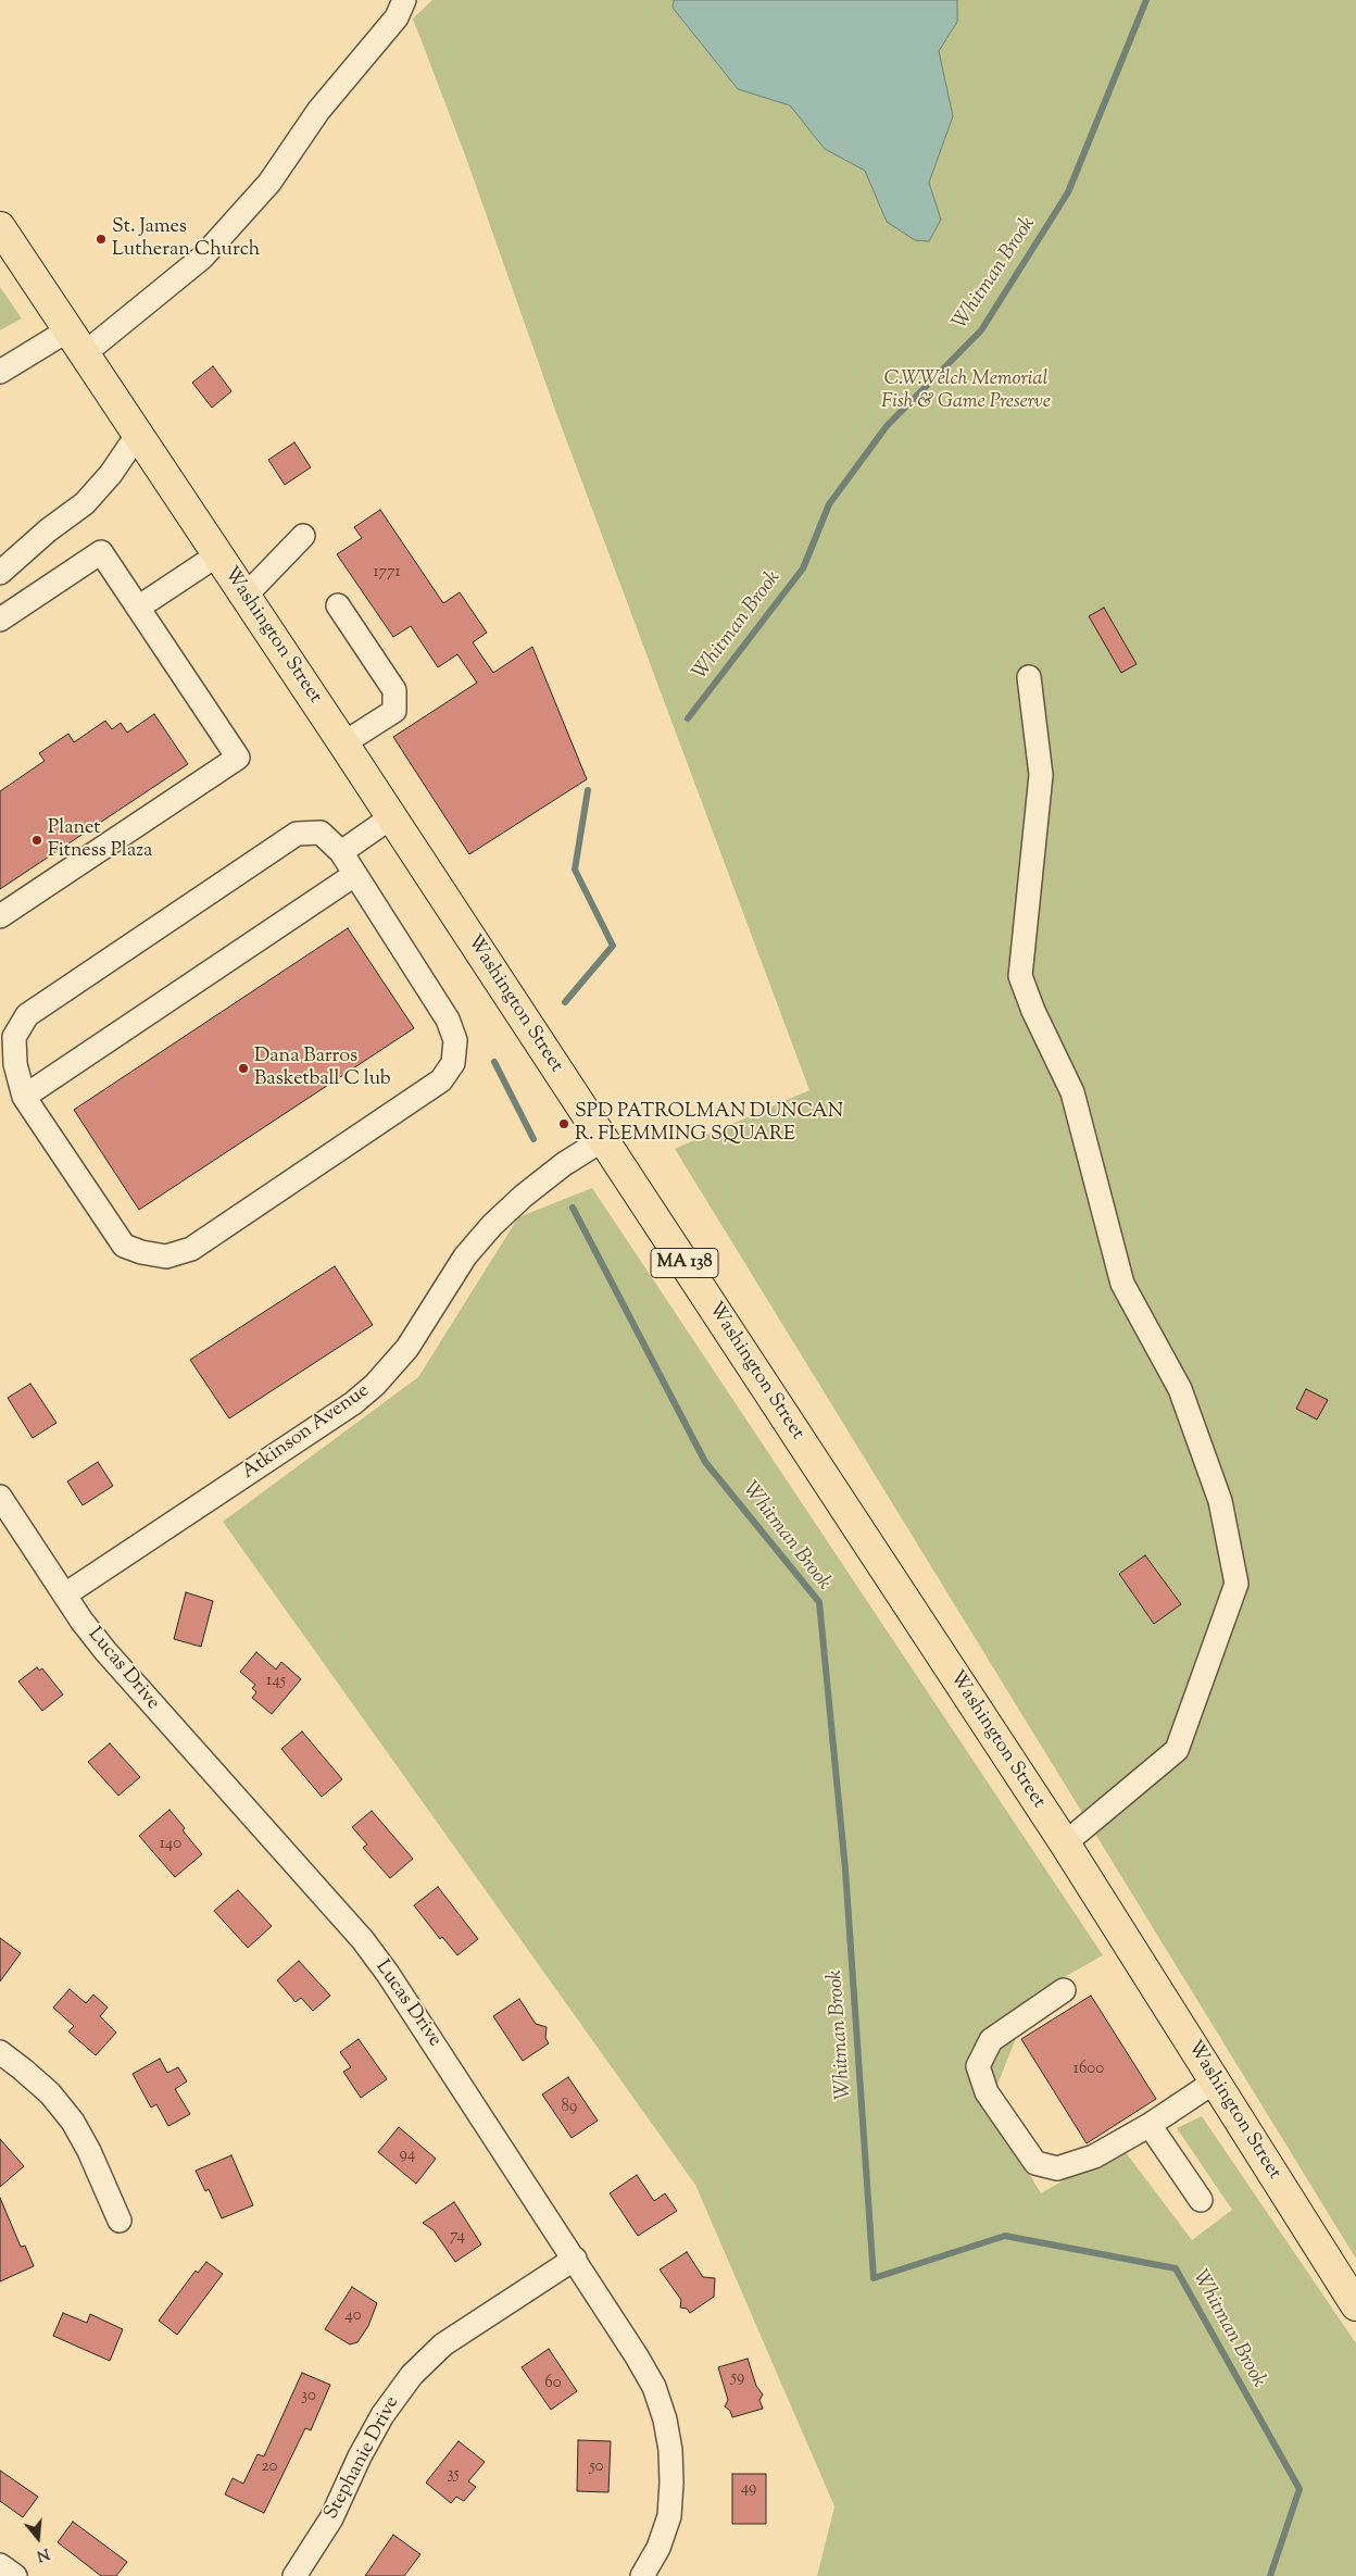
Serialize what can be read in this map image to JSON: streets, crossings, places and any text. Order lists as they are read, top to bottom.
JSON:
{
  "streets": {
    "main road": ["Washington Street", "MA 138"],
    "street": ["Atkinson Avenue", "Lucas Drive", "Stephanie Drive"]
  },
  "crossings": [
    ["Washington Street", "Atkinson Avenue"],
    ["Atkinson Avenue", "Lucas Drive"],
    ["Lucas Drive", "Stephanie Drive"]
  ],
  "water": ["Whitman Brook"],
  "parks": ["C.W.Welch Memorial Fish & Game Preserve"],
  "places": [
    "St. James Lutheran Church",
    "Planet Fitness Plaza",
    "Dana Barros Basketball C lub",
    "SPD PATROLMAN DUNCAN R. FLEMMING SQUARE"
  ],
  "house_numbers": [
    "1771",
    "145",
    "140",
    "1600",
    "89",
    "94",
    "74",
    "40",
    "59",
    "60",
    "30",
    "20",
    "50",
    "35",
    "49"
  ],
  "north": "bottom"
}
